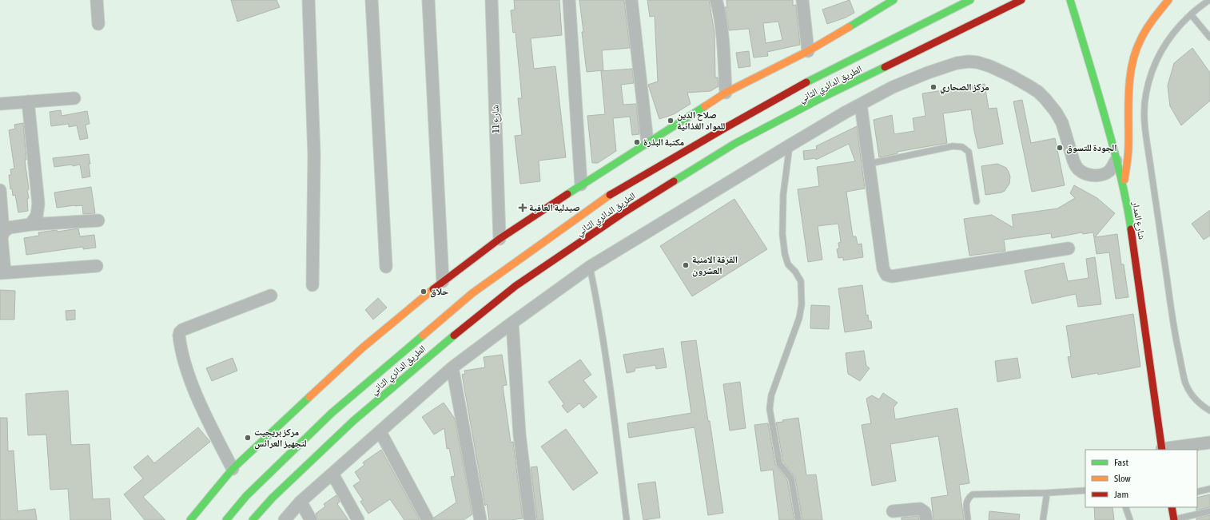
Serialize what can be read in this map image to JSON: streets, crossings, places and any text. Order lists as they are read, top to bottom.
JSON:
{
  "streets": {
    "main road": ["الطريق الدائري الثاني", "شارع المدار"],
    "street": ["شارع 11"]
  },
  "places": {
    "other": [
      "مركز الصحاري",
      "صلاح الدين للمواد الغذائية",
      "مكتبة البذرة",
      "الجودة للتسوق",
      "الفرقة الامنية العشرون",
      "حلاق",
      "مركز بريجيت لتجهيز العرائس"
    ],
    "health": ["صيدلية العافية"]
  },
  "legend": ["Fast", "Slow", "Jam"]
}
